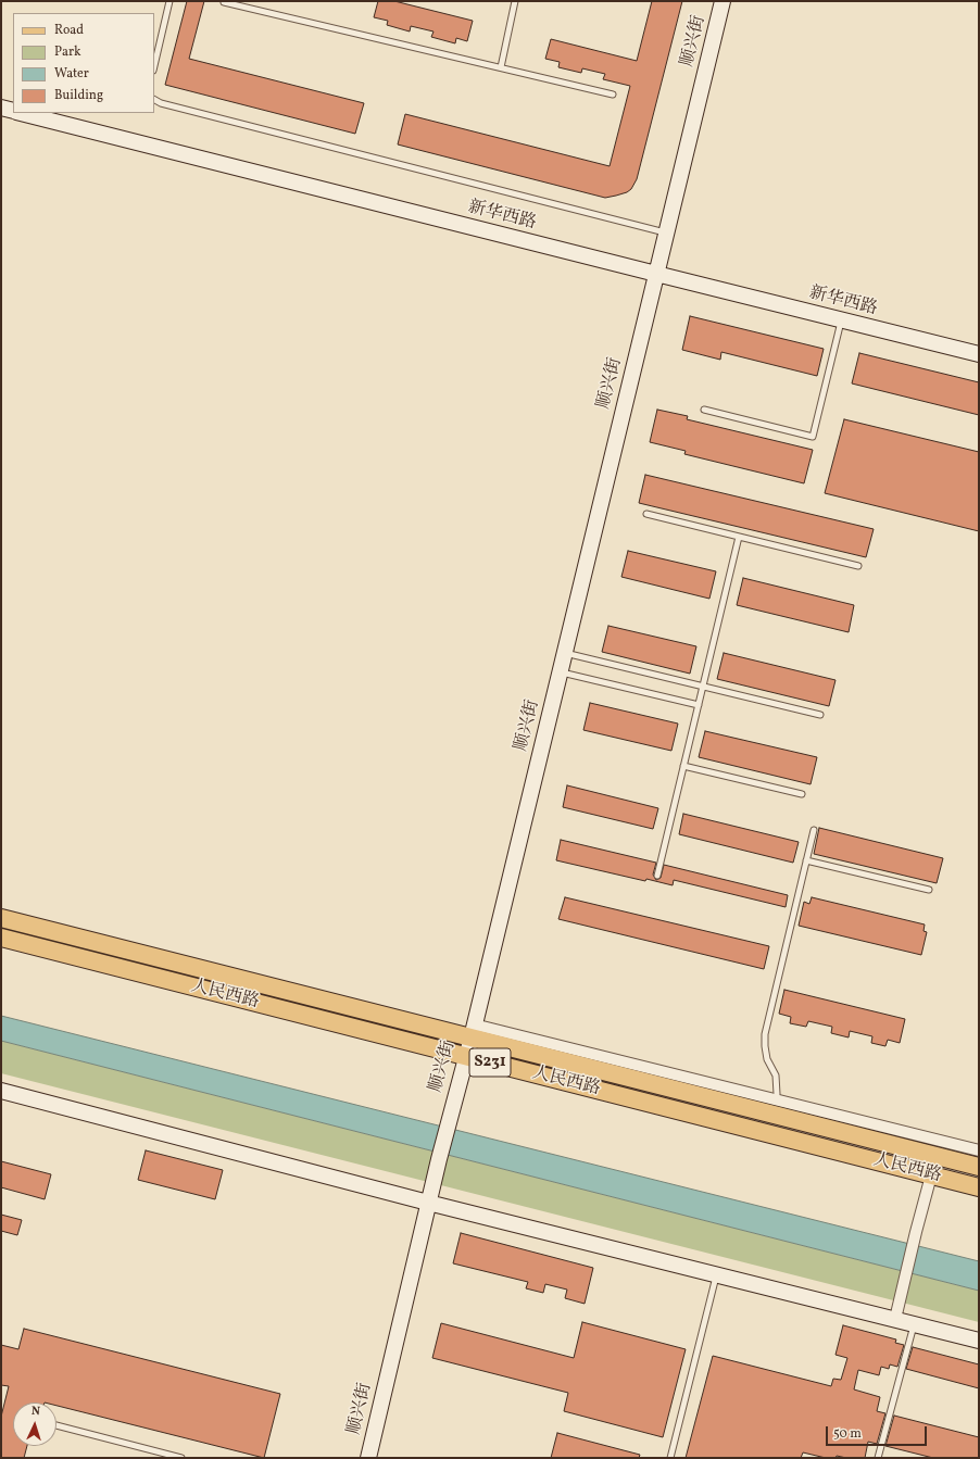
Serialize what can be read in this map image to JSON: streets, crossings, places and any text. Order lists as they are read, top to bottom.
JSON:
{
  "streets": {
    "main road": ["人民西路", "S231"],
    "street": ["顺兴街", "新华西路"]
  },
  "crossings": [
    ["顺兴街", "新华西路"],
    ["顺兴街", "人民西路"]
  ],
  "legend": [
    "Road",
    "Park",
    "Water",
    "Building"
  ],
  "scale_bar": "50 m",
  "north": "top"
}
